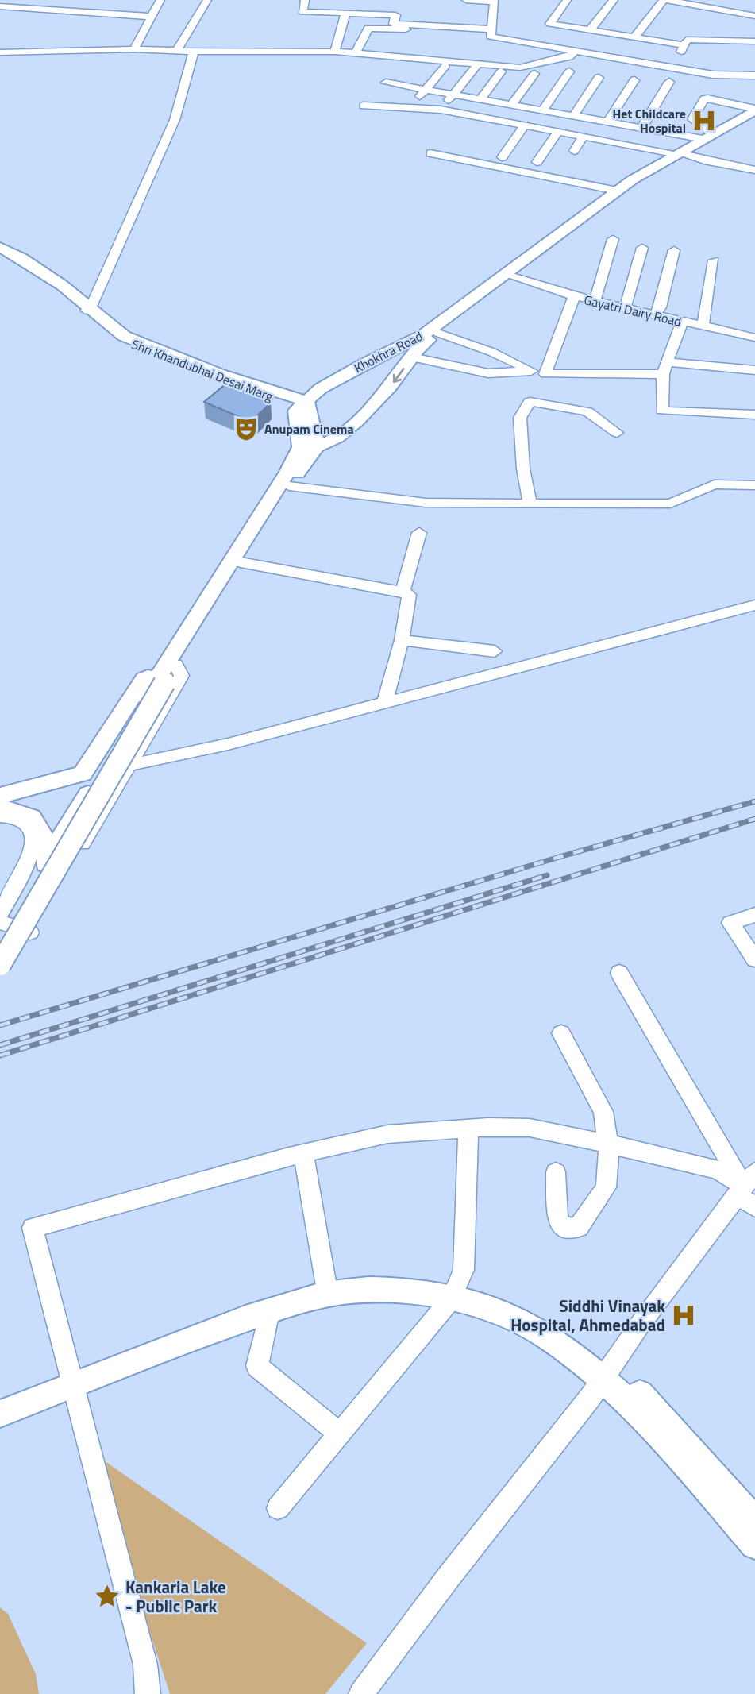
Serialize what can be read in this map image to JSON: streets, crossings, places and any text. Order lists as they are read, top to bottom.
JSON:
{
  "streets": {
    "main road": ["Khokhra Road", "Shri Khandubhai Desai Marg"],
    "street": ["Gayatri Dairy Road"]
  },
  "crossings": [
    ["Gayatri Dairy Road", "Khokhra Road"],
    ["Khokhra Road", "Shri Khandubhai Desai Marg"]
  ],
  "places": {
    "hospital": ["Het Childcare Hospital", "Siddhi Vinayak Hospital, Ahmedabad"],
    "theatre": ["Anupam Cinema"],
    "place": ["Kankaria Lake - Public Park"]
  }
}
